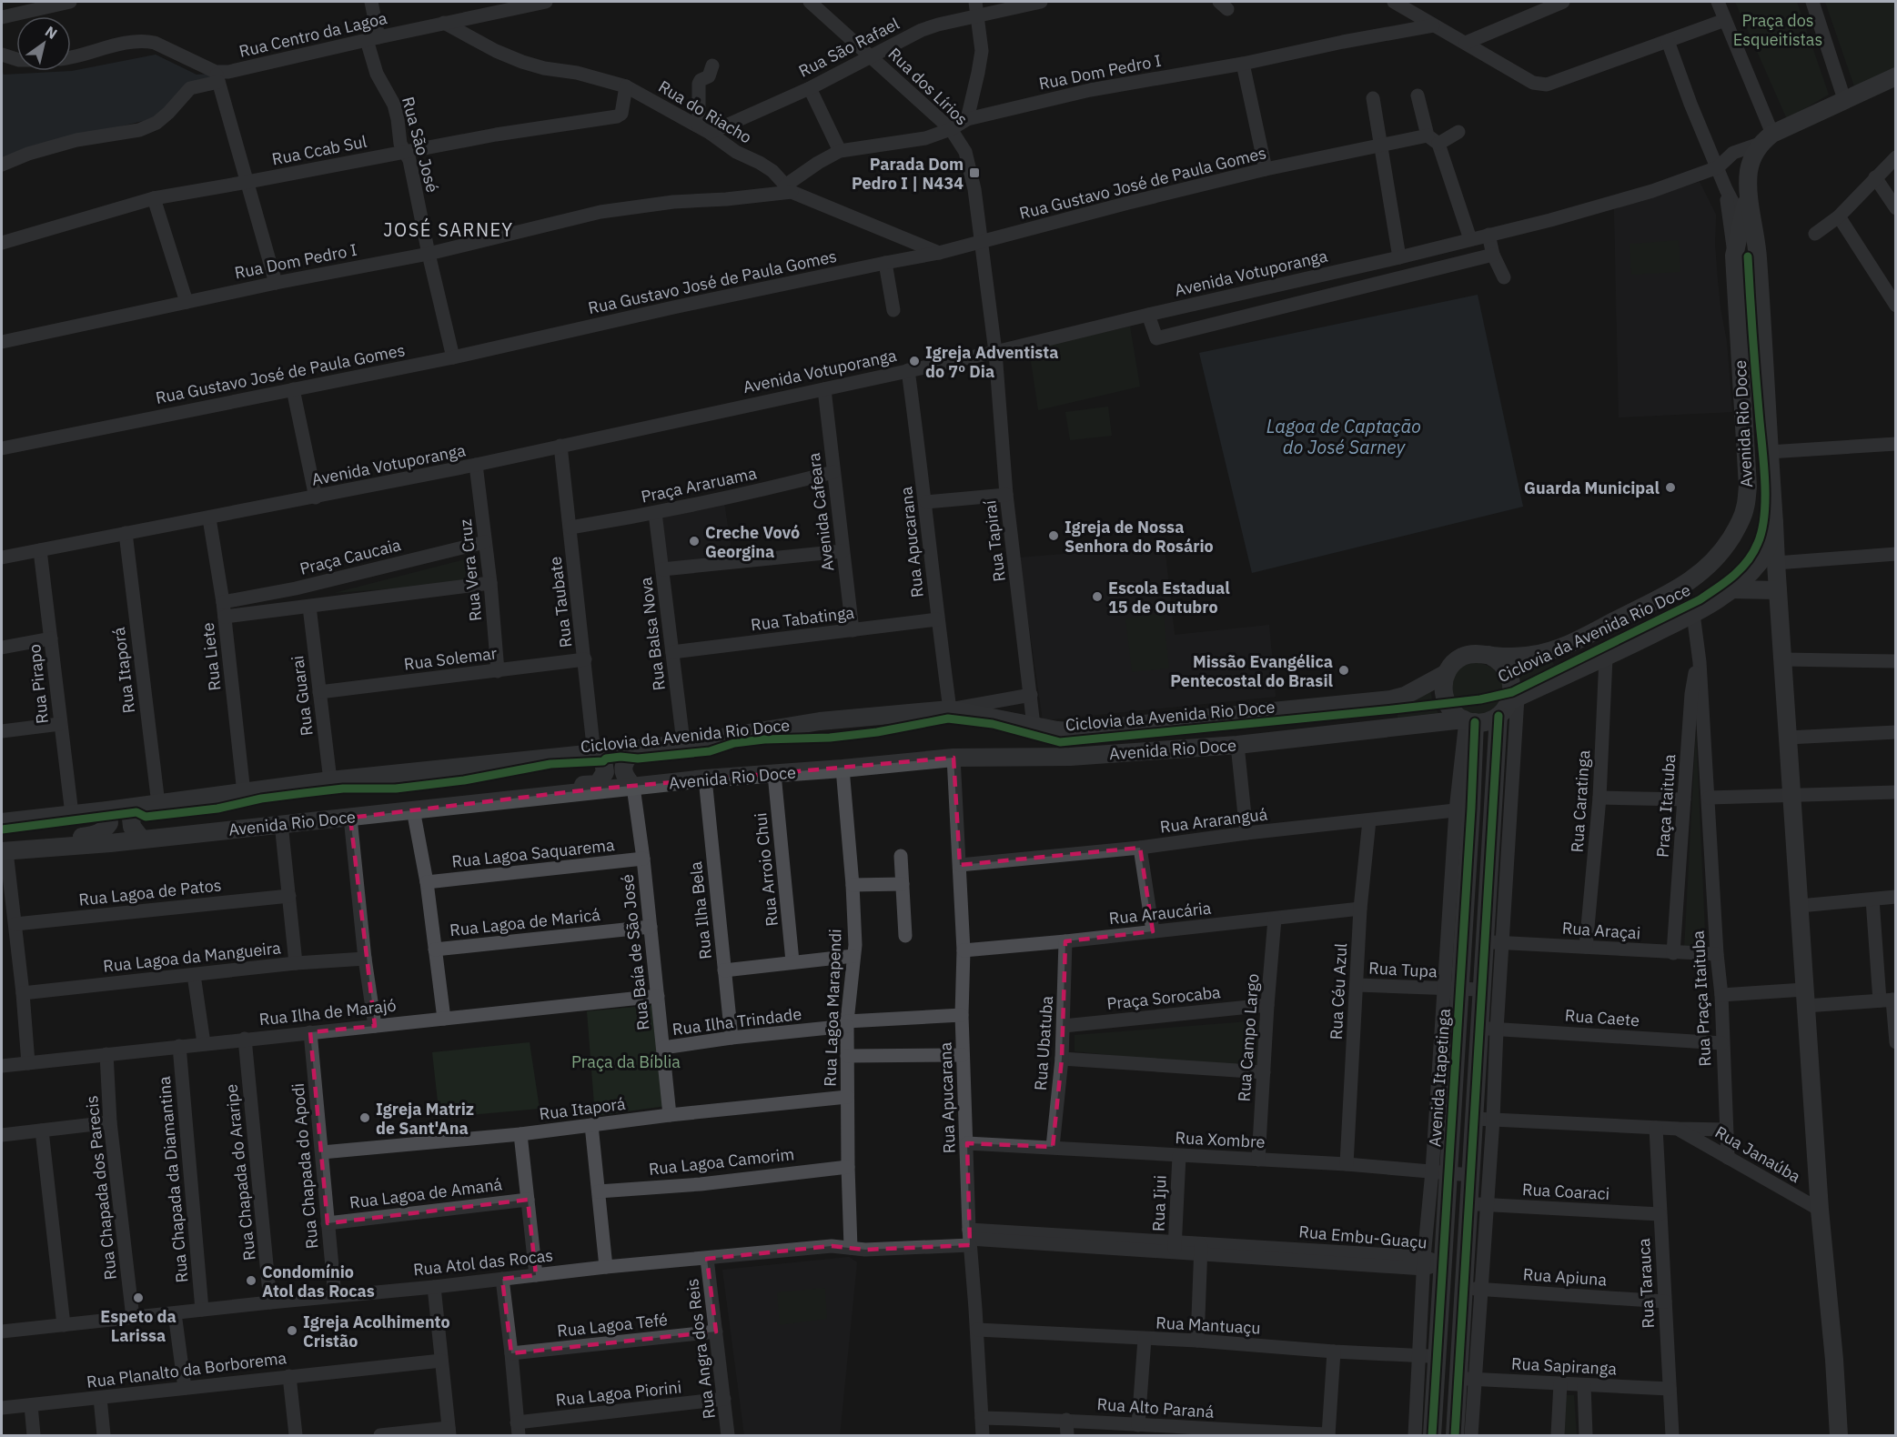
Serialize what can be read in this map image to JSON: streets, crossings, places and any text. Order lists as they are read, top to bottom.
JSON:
{
  "streets": {
    "main road": ["Avenida Rio Doce", "Avenida Itapetinga"],
    "street": [
      "Rua Centro da Lagoa",
      "Rua São Rafael",
      "Rua Dom Pedro I",
      "Rua dos Lírios",
      "Rua do Riacho",
      "Rua São José",
      "Rua Ccab Sul",
      "Rua Gustavo José de Paula Gomes",
      "Avenida Votuporanga",
      "Praça Araruama",
      "Avenida Cafeara",
      "Rua Tapiraí",
      "Rua Apucarana",
      "Praça Caucaia",
      "Rua Vera Cruz",
      "Rua Taubate",
      "Rua Tabatinga",
      "Rua Balsa Nova",
      "Rua Liete",
      "Rua Solemar",
      "Rua Itaporá",
      "Rua Pirapo",
      "Rua Guarai",
      "Rua Caratinga",
      "Praça Itaituba",
      "Rua Araranguá",
      "Rua Lagoa Saquarema",
      "Rua Arroio Chui",
      "Rua Lagoa de Patos",
      "Rua Ilha Bela",
      "Rua Araucária",
      "Rua Lagoa de Maricá",
      "Rua Araçai",
      "Rua Baía de São José",
      "Rua Lagoa da Mangueira",
      "Rua Tupa",
      "Rua Céu Azul",
      "Praça Sorocaba",
      "Rua Praça Itaituba",
      "Rua Lagoa Marapendi",
      "Rua Ilha de Marajó",
      "Rua Caete",
      "Rua Ilha Trindade",
      "Rua Campo Largo",
      "Rua Ubatuba",
      "Rua Xombre",
      "Rua Janaúba",
      "Rua Lagoa Camorim",
      "Rua Chapada do Apodi",
      "Rua Chapada do Araripe",
      "Rua Chapada da Diamantina",
      "Rua Chapada dos Parecis",
      "Rua Coaraci",
      "Rua Lagoa de Amaná",
      "Rua Ijui",
      "Rua Embu-Guaçu",
      "Rua Atol das Rocas",
      "Rua Apiuna",
      "Rua Tarauca",
      "Rua Lagoa Tefé",
      "Rua Mantuaçu",
      "Rua Angra dos Reis",
      "Rua Sapiranga",
      "Rua Planalto da Borborema",
      "Rua Lagoa Piorini",
      "Rua Alto Paraná"
    ],
    "cycle path": ["Ciclovia da Avenida Rio Doce"]
  },
  "crossings": [
    ["Rua Centro da Lagoa", "Rua do Riacho"],
    ["Rua Centro da Lagoa", "Rua São José"],
    ["Rua São Rafael", "Rua dos Lírios"],
    ["Rua São Rafael", "Rua do Riacho"],
    ["Rua Dom Pedro I", "Rua dos Lírios"],
    ["Rua Dom Pedro I", "Rua do Riacho"],
    ["Rua Dom Pedro I", "Rua São José"],
    ["Rua dos Lírios", "Rua Gustavo José de Paula Gomes"],
    ["Rua dos Lírios", "Avenida Votuporanga"],
    ["Rua dos Lírios", "Rua Tapiraí"],
    ["Rua do Riacho", "Rua Ccab Sul"],
    ["Rua do Riacho", "Rua Gustavo José de Paula Gomes"],
    ["Rua São José", "Rua Ccab Sul"],
    ["Rua São José", "Rua Gustavo José de Paula Gomes"],
    ["Avenida Votuporanga", "Avenida Rio Doce"],
    ["Avenida Votuporanga", "Avenida Cafeara"],
    ["Avenida Votuporanga", "Rua Tapiraí"],
    ["Avenida Votuporanga", "Rua Apucarana"],
    ["Avenida Votuporanga", "Rua Vera Cruz"],
    ["Avenida Votuporanga", "Rua Taubate"],
    ["Avenida Votuporanga", "Rua Liete"],
    ["Avenida Votuporanga", "Rua Itaporá"],
    ["Avenida Votuporanga", "Rua Pirapo"],
    ["Avenida Rio Doce", "Rua Tapiraí"],
    ["Avenida Rio Doce", "Rua Apucarana"],
    ["Avenida Rio Doce", "Rua Taubate"],
    ["Avenida Rio Doce", "Rua Balsa Nova"],
    ["Avenida Rio Doce", "Rua Liete"],
    ["Avenida Rio Doce", "Rua Itaporá"],
    ["Avenida Rio Doce", "Rua Pirapo"],
    ["Avenida Rio Doce", "Rua Guarai"],
    ["Avenida Rio Doce", "Rua Caratinga"],
    ["Avenida Rio Doce", "Rua Arroio Chui"],
    ["Avenida Rio Doce", "Rua Ilha Bela"],
    ["Avenida Rio Doce", "Rua Baía de São José"],
    ["Avenida Rio Doce", "Rua Praça Itaituba"],
    ["Avenida Rio Doce", "Rua Lagoa Marapendi"],
    ["Avenida Rio Doce", "Avenida Itapetinga"],
    ["Praça Araruama", "Avenida Cafeara"],
    ["Praça Araruama", "Rua Taubate"],
    ["Praça Araruama", "Rua Balsa Nova"],
    ["Avenida Cafeara", "Rua Tabatinga"],
    ["Rua Apucarana", "Rua Tabatinga"],
    ["Rua Apucarana", "Rua Araranguá"],
    ["Rua Apucarana", "Rua Araucária"],
    ["Rua Apucarana", "Rua Ilha Trindade"],
    ["Rua Apucarana", "Rua Xombre"],
    ["Rua Apucarana", "Rua Embu-Guaçu"],
    ["Rua Apucarana", "Rua Atol das Rocas"],
    ["Rua Apucarana", "Rua Mantuaçu"],
    ["Rua Apucarana", "Rua Alto Paraná"],
    ["Praça Caucaia", "Rua Vera Cruz"],
    ["Praça Caucaia", "Rua Liete"],
    ["Rua Vera Cruz", "Rua Solemar"],
    ["Rua Taubate", "Rua Solemar"],
    ["Rua Tabatinga", "Rua Balsa Nova"],
    ["Rua Solemar", "Rua Guarai"],
    ["Rua Itaporá", "Rua Baía de São José"],
    ["Rua Itaporá", "Rua Lagoa Marapendi"],
    ["Rua Itaporá", "Rua Chapada do Apodi"],
    ["Rua Caratinga", "Rua Araçai"],
    ["Praça Itaituba", "Rua Araçai"],
    ["Praça Itaituba", "Rua Praça Itaituba"],
    ["Rua Araranguá", "Rua Céu Azul"],
    ["Rua Araranguá", "Avenida Itapetinga"],
    ["Rua Lagoa Saquarema", "Rua Baía de São José"],
    ["Rua Ilha Bela", "Rua Ilha Trindade"],
    ["Rua Araucária", "Rua Céu Azul"],
    ["Rua Araucária", "Rua Campo Largo"],
    ["Rua Araucária", "Rua Ubatuba"],
    ["Rua Lagoa de Maricá", "Rua Baía de São José"],
    ["Rua Araçai", "Rua Praça Itaituba"],
    ["Rua Baía de São José", "Rua Ilha de Marajó"],
    ["Rua Baía de São José", "Rua Ilha Trindade"],
    ["Rua Tupa", "Rua Céu Azul"],
    ["Rua Tupa", "Avenida Itapetinga"],
    ["Rua Céu Azul", "Rua Xombre"],
    ["Praça Sorocaba", "Rua Campo Largo"],
    ["Praça Sorocaba", "Rua Ubatuba"],
    ["Rua Praça Itaituba", "Rua Caete"],
    ["Rua Lagoa Marapendi", "Rua Ilha Trindade"],
    ["Rua Lagoa Marapendi", "Rua Lagoa Camorim"],
    ["Rua Lagoa Marapendi", "Rua Atol das Rocas"],
    ["Rua Ilha de Marajó", "Rua Chapada do Apodi"],
    ["Rua Ilha de Marajó", "Rua Chapada do Araripe"],
    ["Rua Ilha de Marajó", "Rua Chapada da Diamantina"],
    ["Rua Ilha de Marajó", "Rua Chapada dos Parecis"],
    ["Rua Campo Largo", "Rua Xombre"],
    ["Rua Ubatuba", "Rua Xombre"],
    ["Avenida Itapetinga", "Rua Xombre"],
    ["Avenida Itapetinga", "Rua Embu-Guaçu"],
    ["Avenida Itapetinga", "Rua Mantuaçu"],
    ["Rua Xombre", "Rua Ijui"],
    ["Rua Chapada do Apodi", "Rua Lagoa de Amaná"],
    ["Rua Chapada do Apodi", "Rua Atol das Rocas"],
    ["Rua Chapada do Araripe", "Rua Atol das Rocas"],
    ["Rua Chapada da Diamantina", "Rua Atol das Rocas"],
    ["Rua Chapada dos Parecis", "Rua Atol das Rocas"],
    ["Rua Coaraci", "Rua Tarauca"],
    ["Rua Ijui", "Rua Embu-Guaçu"],
    ["Rua Embu-Guaçu", "Rua Atol das Rocas"],
    ["Rua Atol das Rocas", "Rua Angra dos Reis"],
    ["Rua Apiuna", "Rua Tarauca"],
    ["Rua Tarauca", "Rua Sapiranga"],
    ["Rua Lagoa Tefé", "Rua Angra dos Reis"],
    ["Rua Angra dos Reis", "Rua Lagoa Piorini"]
  ],
  "districts": ["JOSÉ SARNEY"],
  "water": ["Lagoa de Captação do José Sarney"],
  "parks": ["Praça dos Esqueitistas", "Praça da Bíblia"],
  "places": {
    "transit": ["Parada Dom Pedro I | N434"],
    "other": [
      "Igreja Adventista do 7º Dia",
      "Guarda Municipal",
      "Igreja de Nossa Senhora do Rosário",
      "Creche Vovó Georgina",
      "Escola Estadual 15 de Outubro",
      "Missão Evangélica Pentecostal do Brasil",
      "Igreja Matriz de Sant'Ana",
      "Condomínio Atol das Rocas",
      "Espeto da Larissa",
      "Igreja Acolhimento Cristão"
    ]
  },
  "north": "top right"
}
